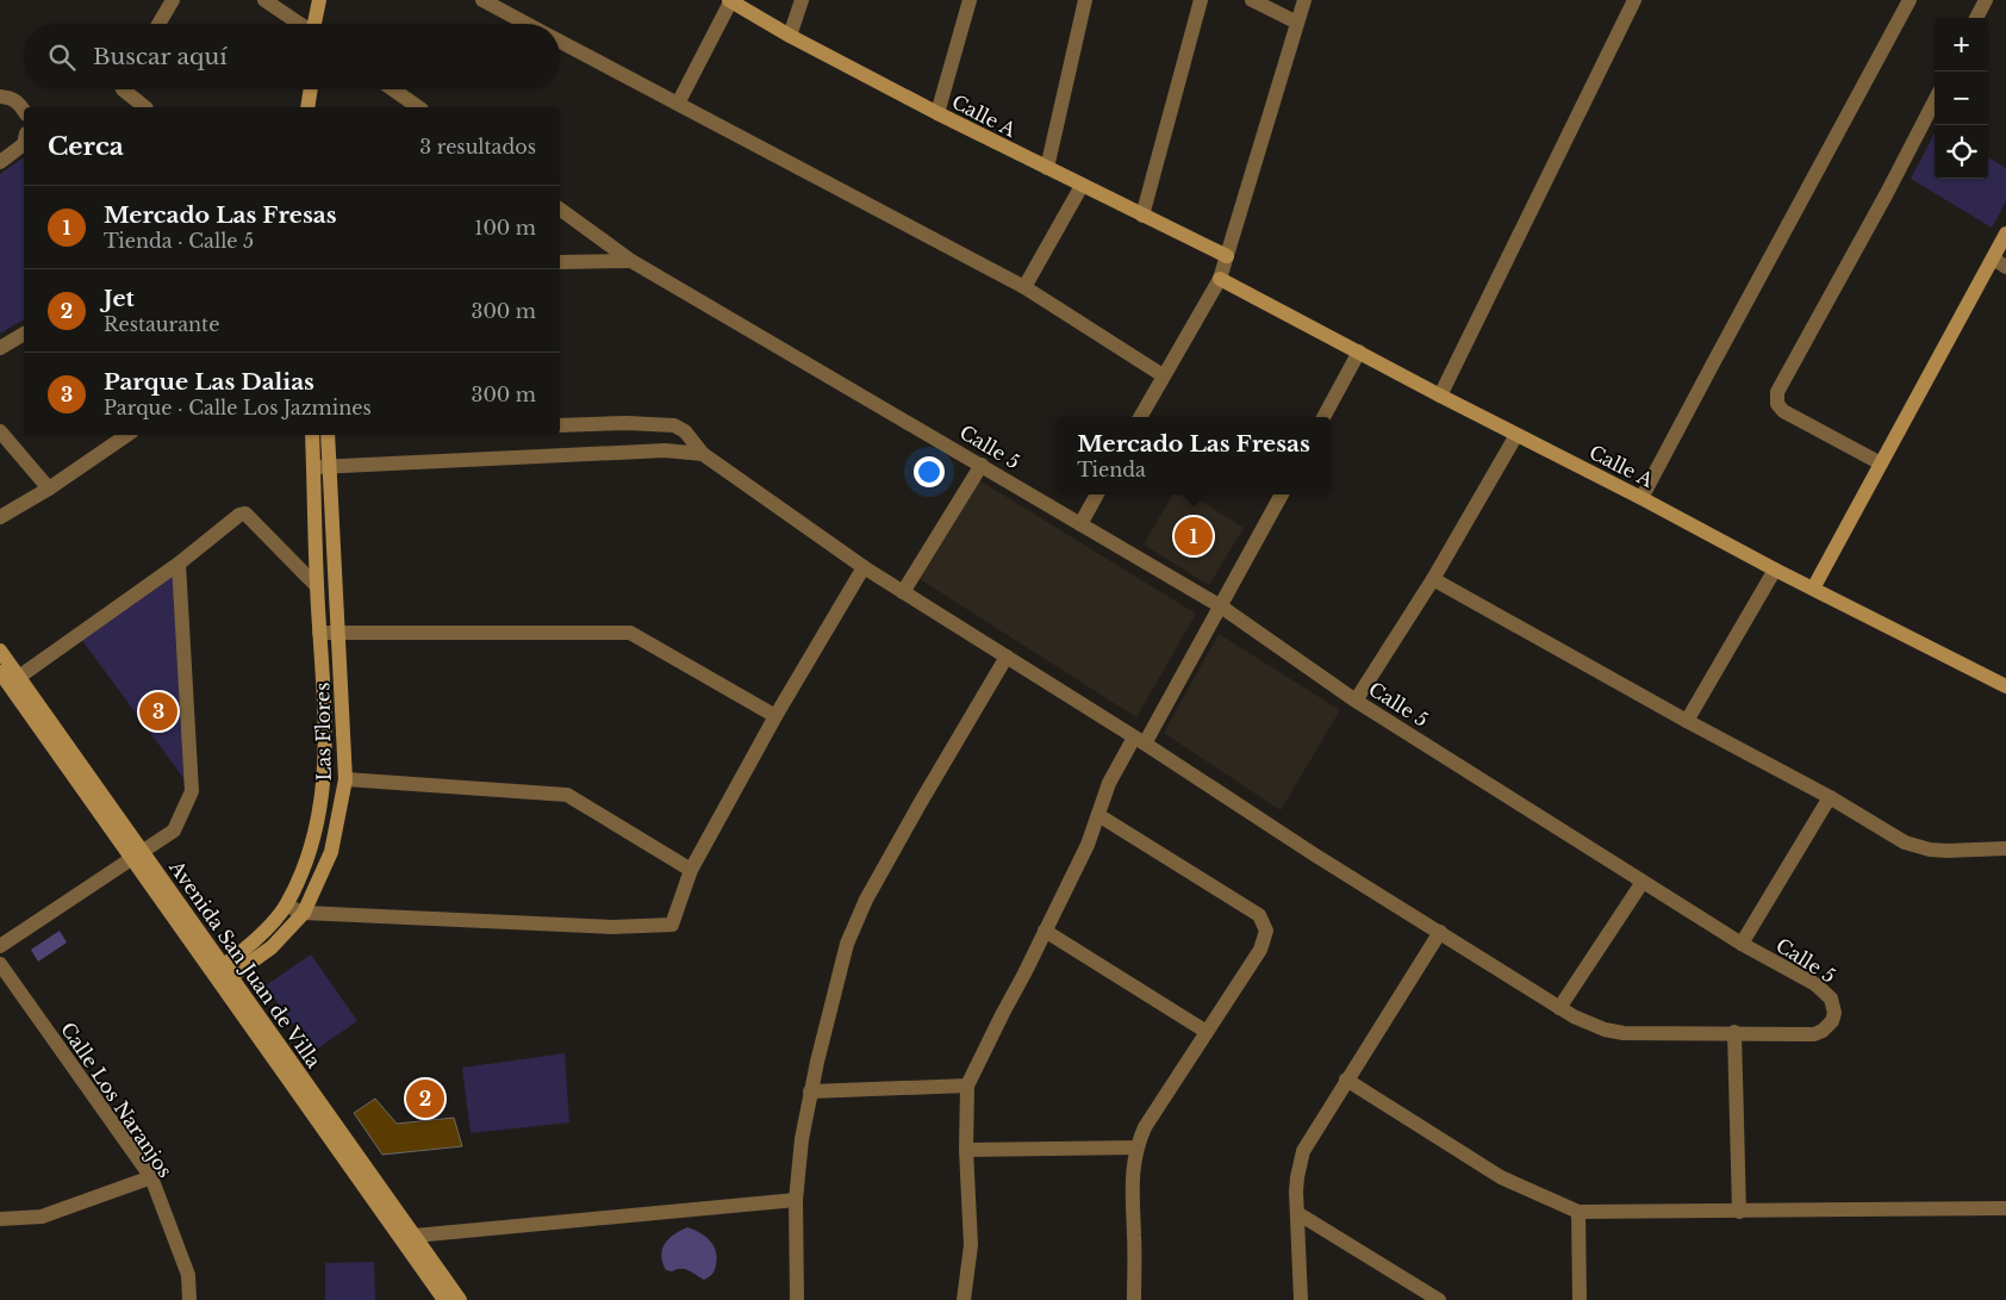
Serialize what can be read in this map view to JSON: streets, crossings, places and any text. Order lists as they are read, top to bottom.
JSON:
{
  "streets": {
    "street": [
      "Calle A",
      "Calle 5",
      "Las Flores",
      "Avenida San Juan de Villa",
      "Calle Los Naranjos"
    ]
  },
  "crossings": [
    ["Las Flores", "Avenida San Juan de Villa"]
  ],
  "page": {
    "map_buttons": ["+", "−"],
    "search": "Buscar aquí",
    "heading": ["Cerca", "3 resultados"],
    "list": [
      {
        "mark": "1",
        "name": "Mercado Las Fresas",
        "note": "Tienda · Calle 5",
        "value": "100 m"
      },
      {
        "mark": "2",
        "name": "Jet",
        "note": "Restaurante",
        "value": "300 m"
      },
      {
        "mark": "3",
        "name": "Parque Las Dalias",
        "note": "Parque · Calle Los Jazmines",
        "value": "300 m"
      }
    ],
    "popup": ["Mercado Las Fresas", "Tienda"],
    "pins": ["1", "3", "2"]
  }
}
